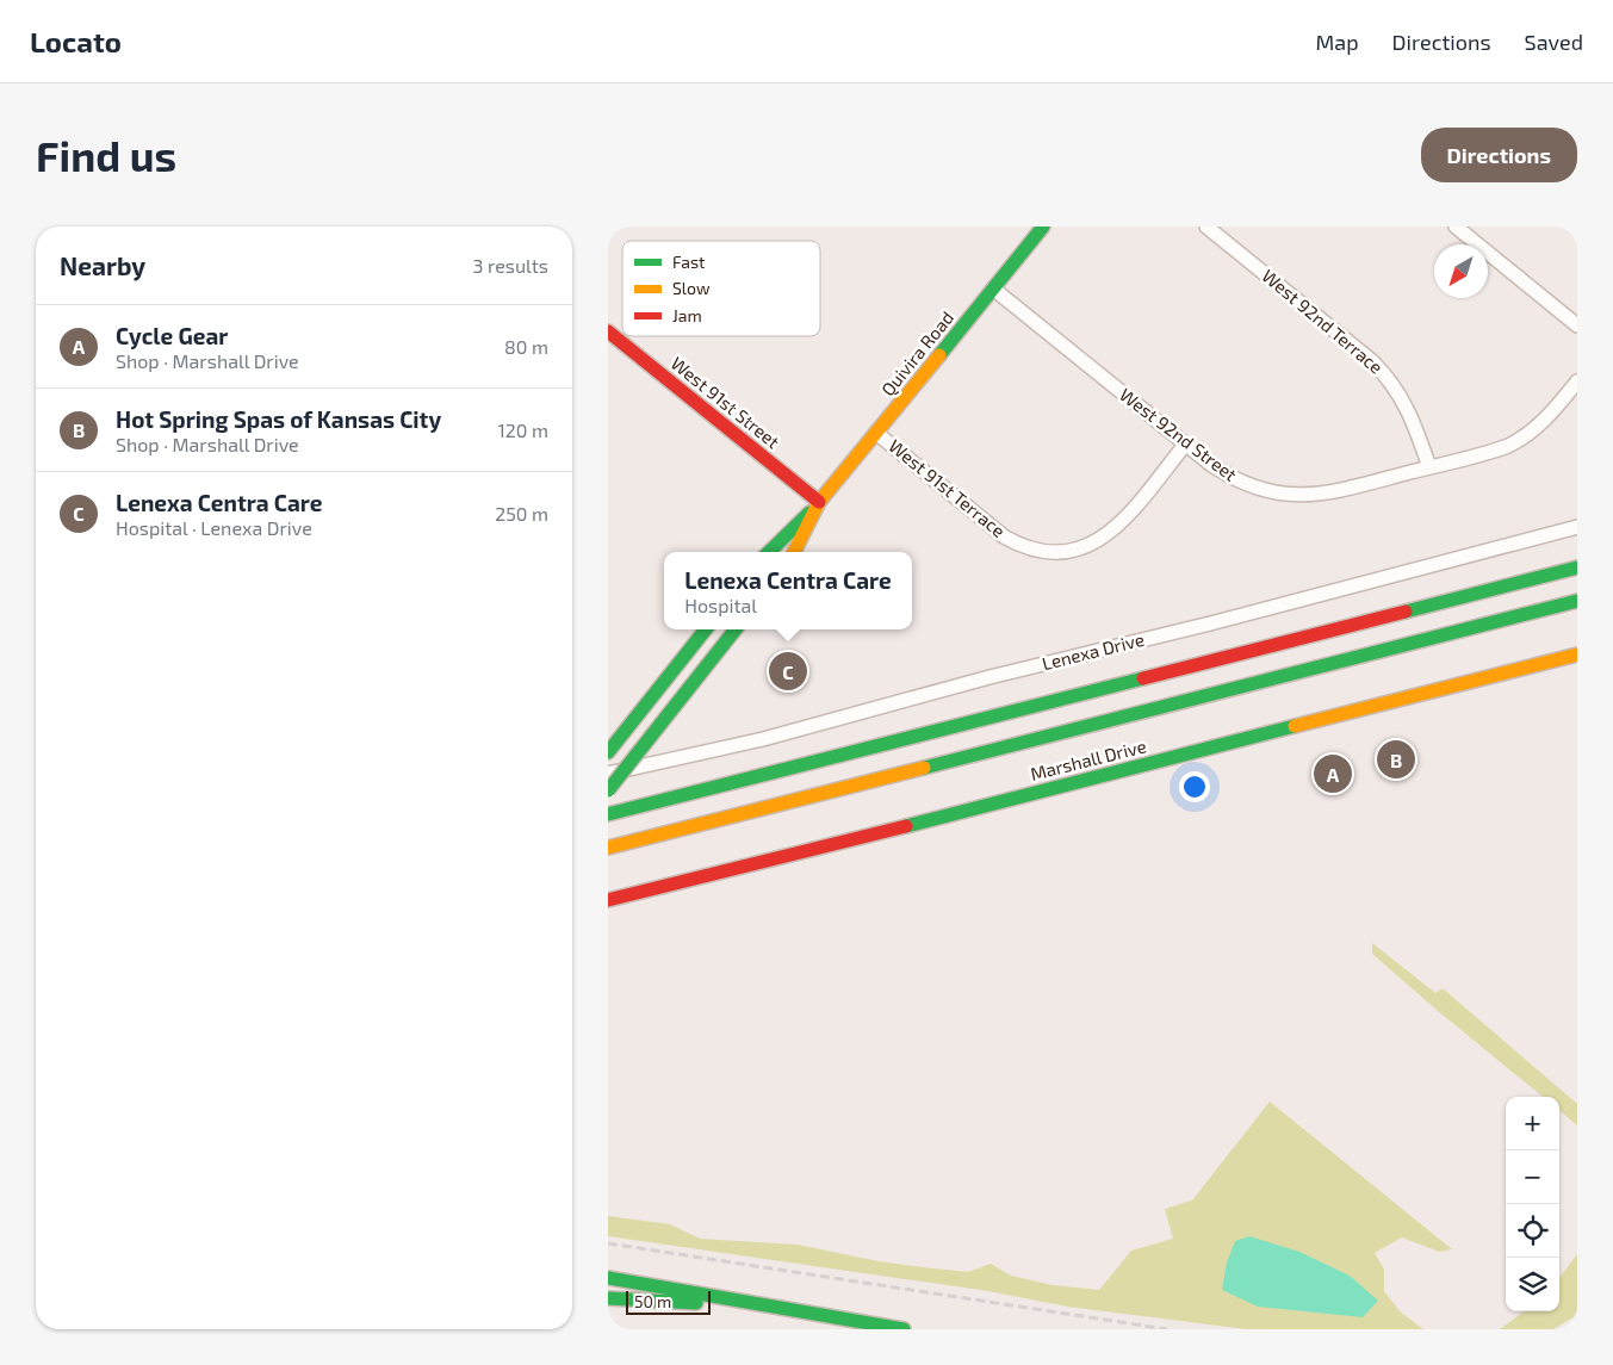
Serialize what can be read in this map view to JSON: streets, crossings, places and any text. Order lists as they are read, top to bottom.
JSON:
{
  "streets": {
    "main road": ["Quivira Road", "West 91st Street", "Marshall Drive"],
    "street": [
      "West 92nd Terrace",
      "West 92nd Street",
      "West 91st Terrace",
      "Lenexa Drive"
    ]
  },
  "crossings": [
    ["West 92nd Terrace", "West 92nd Street"],
    ["Quivira Road", "West 91st Street"],
    ["Quivira Road", "West 92nd Street"],
    ["Quivira Road", "West 91st Terrace"],
    ["West 92nd Street", "West 91st Terrace"]
  ],
  "legend": ["Fast", "Slow", "Jam"],
  "scale_bar": "50 m",
  "north": "bottom left",
  "page": {
    "header": "Locato",
    "nav": ["Map", "Directions", "Saved"],
    "buttons": "Directions",
    "title": "Find us",
    "heading": ["Nearby", "3 results"],
    "list": [
      {
        "mark": "A",
        "name": "Cycle Gear",
        "note": "Shop · Marshall Drive",
        "value": "80 m"
      },
      {
        "mark": "B",
        "name": "Hot Spring Spas of Kansas City",
        "note": "Shop · Marshall Drive",
        "value": "120 m"
      },
      {
        "mark": "C",
        "name": "Lenexa Centra Care",
        "note": "Hospital · Lenexa Drive",
        "value": "250 m"
      }
    ],
    "popup": ["Lenexa Centra Care", "Hospital"],
    "pins": ["C", "B", "A"],
    "map_buttons": ["+", "−"],
    "scale": "50 m"
  }
}
